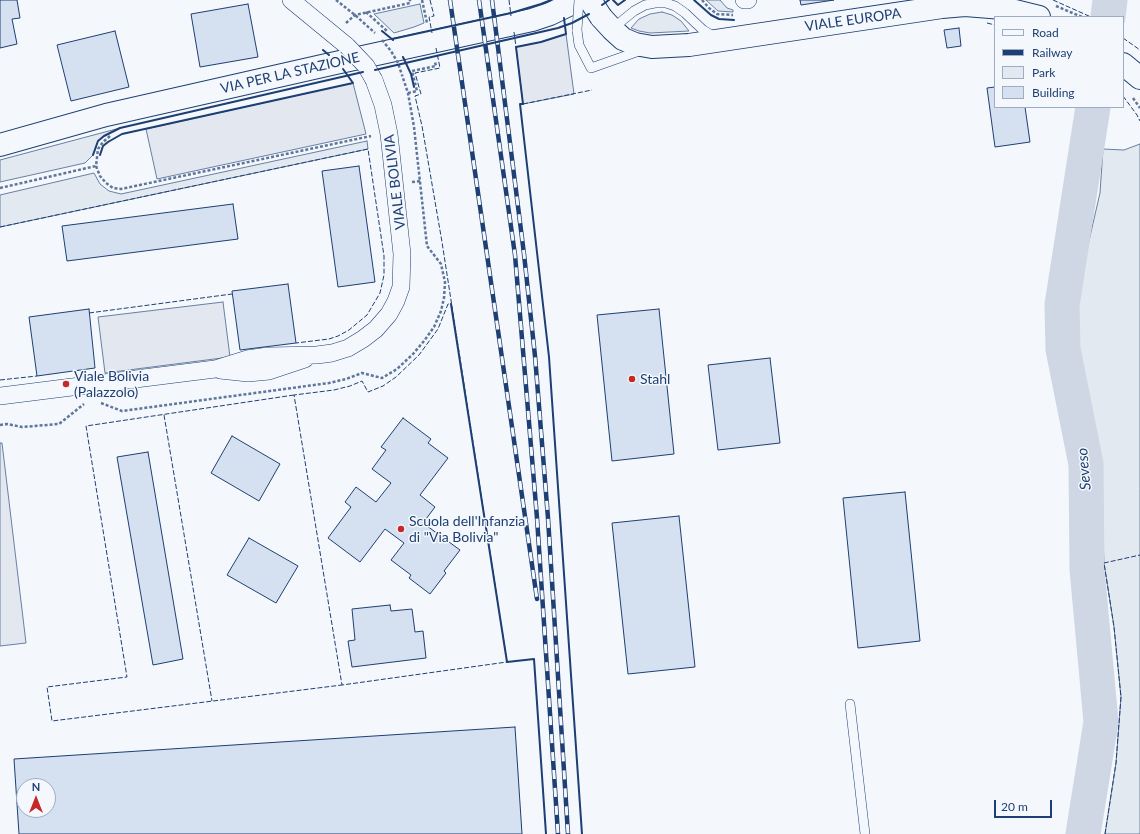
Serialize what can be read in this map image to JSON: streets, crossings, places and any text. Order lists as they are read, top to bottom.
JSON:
{
  "streets": {
    "street": ["VIALE EUROPA", "VIA PER LA STAZIONE", "VIALE BOLIVIA"]
  },
  "water": ["Seveso"],
  "places": ["Stahl", "Viale Bolivia (Palazzolo)", "Scuola dell'Infanzia di \"Via Bolivia\""],
  "legend": [
    "Road",
    "Railway",
    "Park",
    "Building"
  ],
  "scale_bar": "20 m",
  "north": "top"
}
